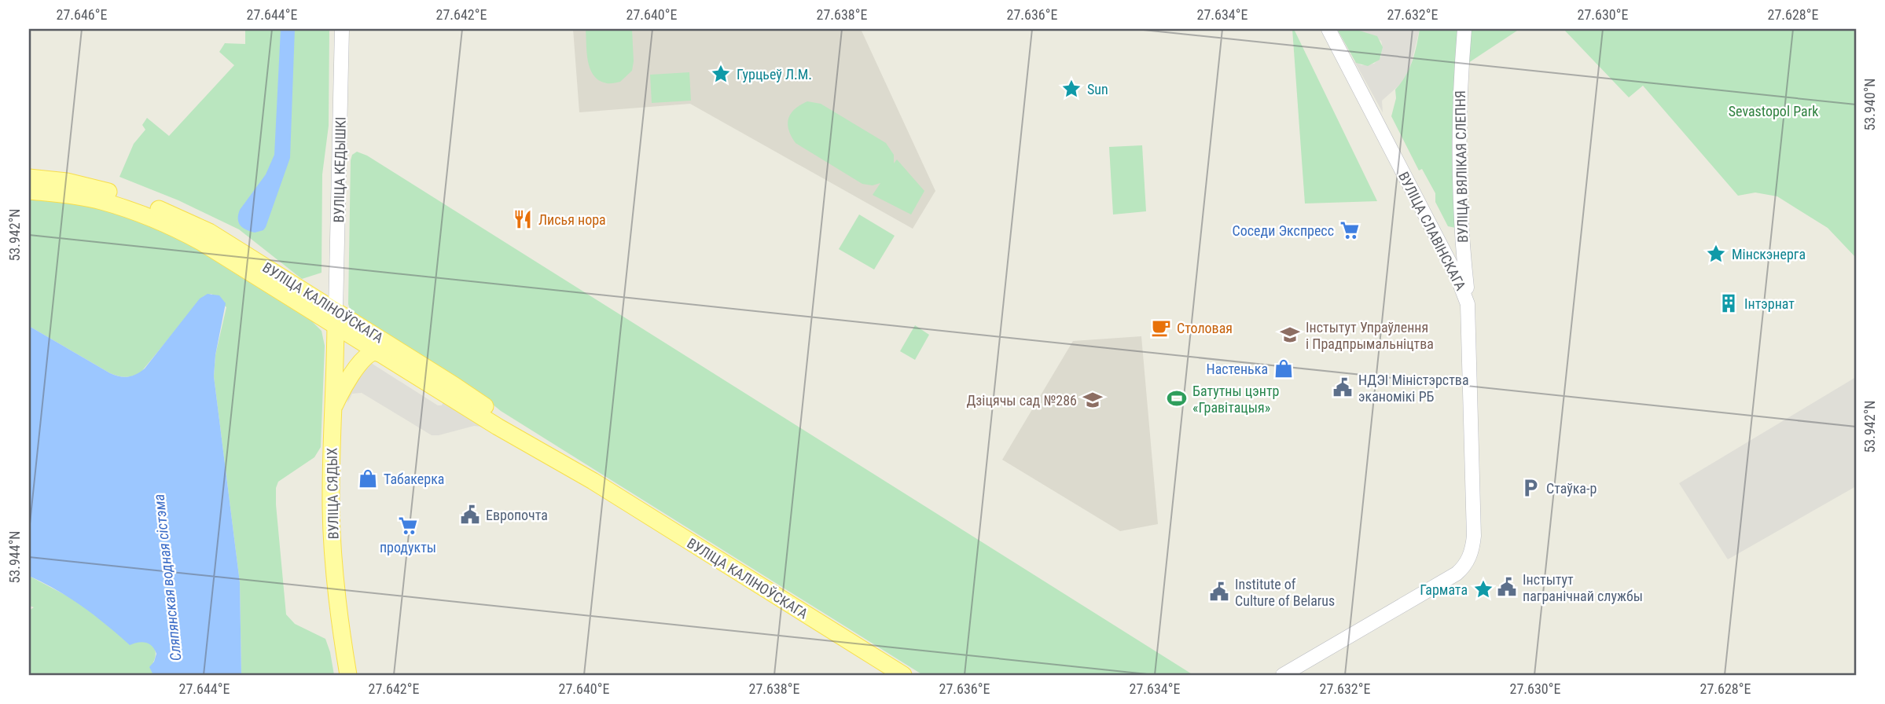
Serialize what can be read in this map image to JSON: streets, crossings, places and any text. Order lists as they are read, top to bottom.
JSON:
{
  "streets": {
    "main road": ["ВУЛІЦА КАЛІНОЎСКАГА", "ВУЛІЦА СЯДЫХ"],
    "street": ["ВУЛІЦА ВЯЛІКАЯ СЛЕПНЯ", "ВУЛІЦА КЕДЫШКІ", "ВУЛІЦА СЛАВІНСКАГА"]
  },
  "crossings": [
    ["ВУЛІЦА ВЯЛІКАЯ СЛЕПНЯ", "ВУЛІЦА СЛАВІНСКАГА"],
    ["ВУЛІЦА КЕДЫШКІ", "ВУЛІЦА КАЛІНОЎСКАГА"],
    ["ВУЛІЦА КЕДЫШКІ", "ВУЛІЦА СЯДЫХ"],
    ["ВУЛІЦА КАЛІНОЎСКАГА", "ВУЛІЦА СЯДЫХ"]
  ],
  "water": ["Сляпянская водная сістэма"],
  "parks": ["Sevastopol Park"],
  "places": {
    "place": [
      "Гурцьеў Л.М.",
      "Sun",
      "Мінскэнерга",
      "Гармата"
    ],
    "restaurant": ["Лисья нора"],
    "supermarket": ["Соседи Экспресс", "продукты"],
    "building": ["Інтэрнат"],
    "cafe": ["Столовая"],
    "school or university": ["Інстытут Упраўлення і Прадпрымальніцтва", "Дзіцячы сад №286"],
    "shop": ["Настенька", "Табакерка"],
    "public building": [
      "НДЭІ Міністэрства эканомікі РБ",
      "Европочта",
      "Інстытут пагранічнай службы",
      "Institute of Culture of Belarus"
    ],
    "sports": ["Батутны цэнтр «Гравітацыя»"],
    "parking": ["Стаўка-р"]
  },
  "coordinates": [
    "27.646°E",
    "27.644°E",
    "27.642°E",
    "27.640°E",
    "27.638°E",
    "27.636°E",
    "27.634°E",
    "27.632°E",
    "27.630°E",
    "27.628°E",
    "53.940°N",
    "53.942°N",
    "53.944°N"
  ]
}
